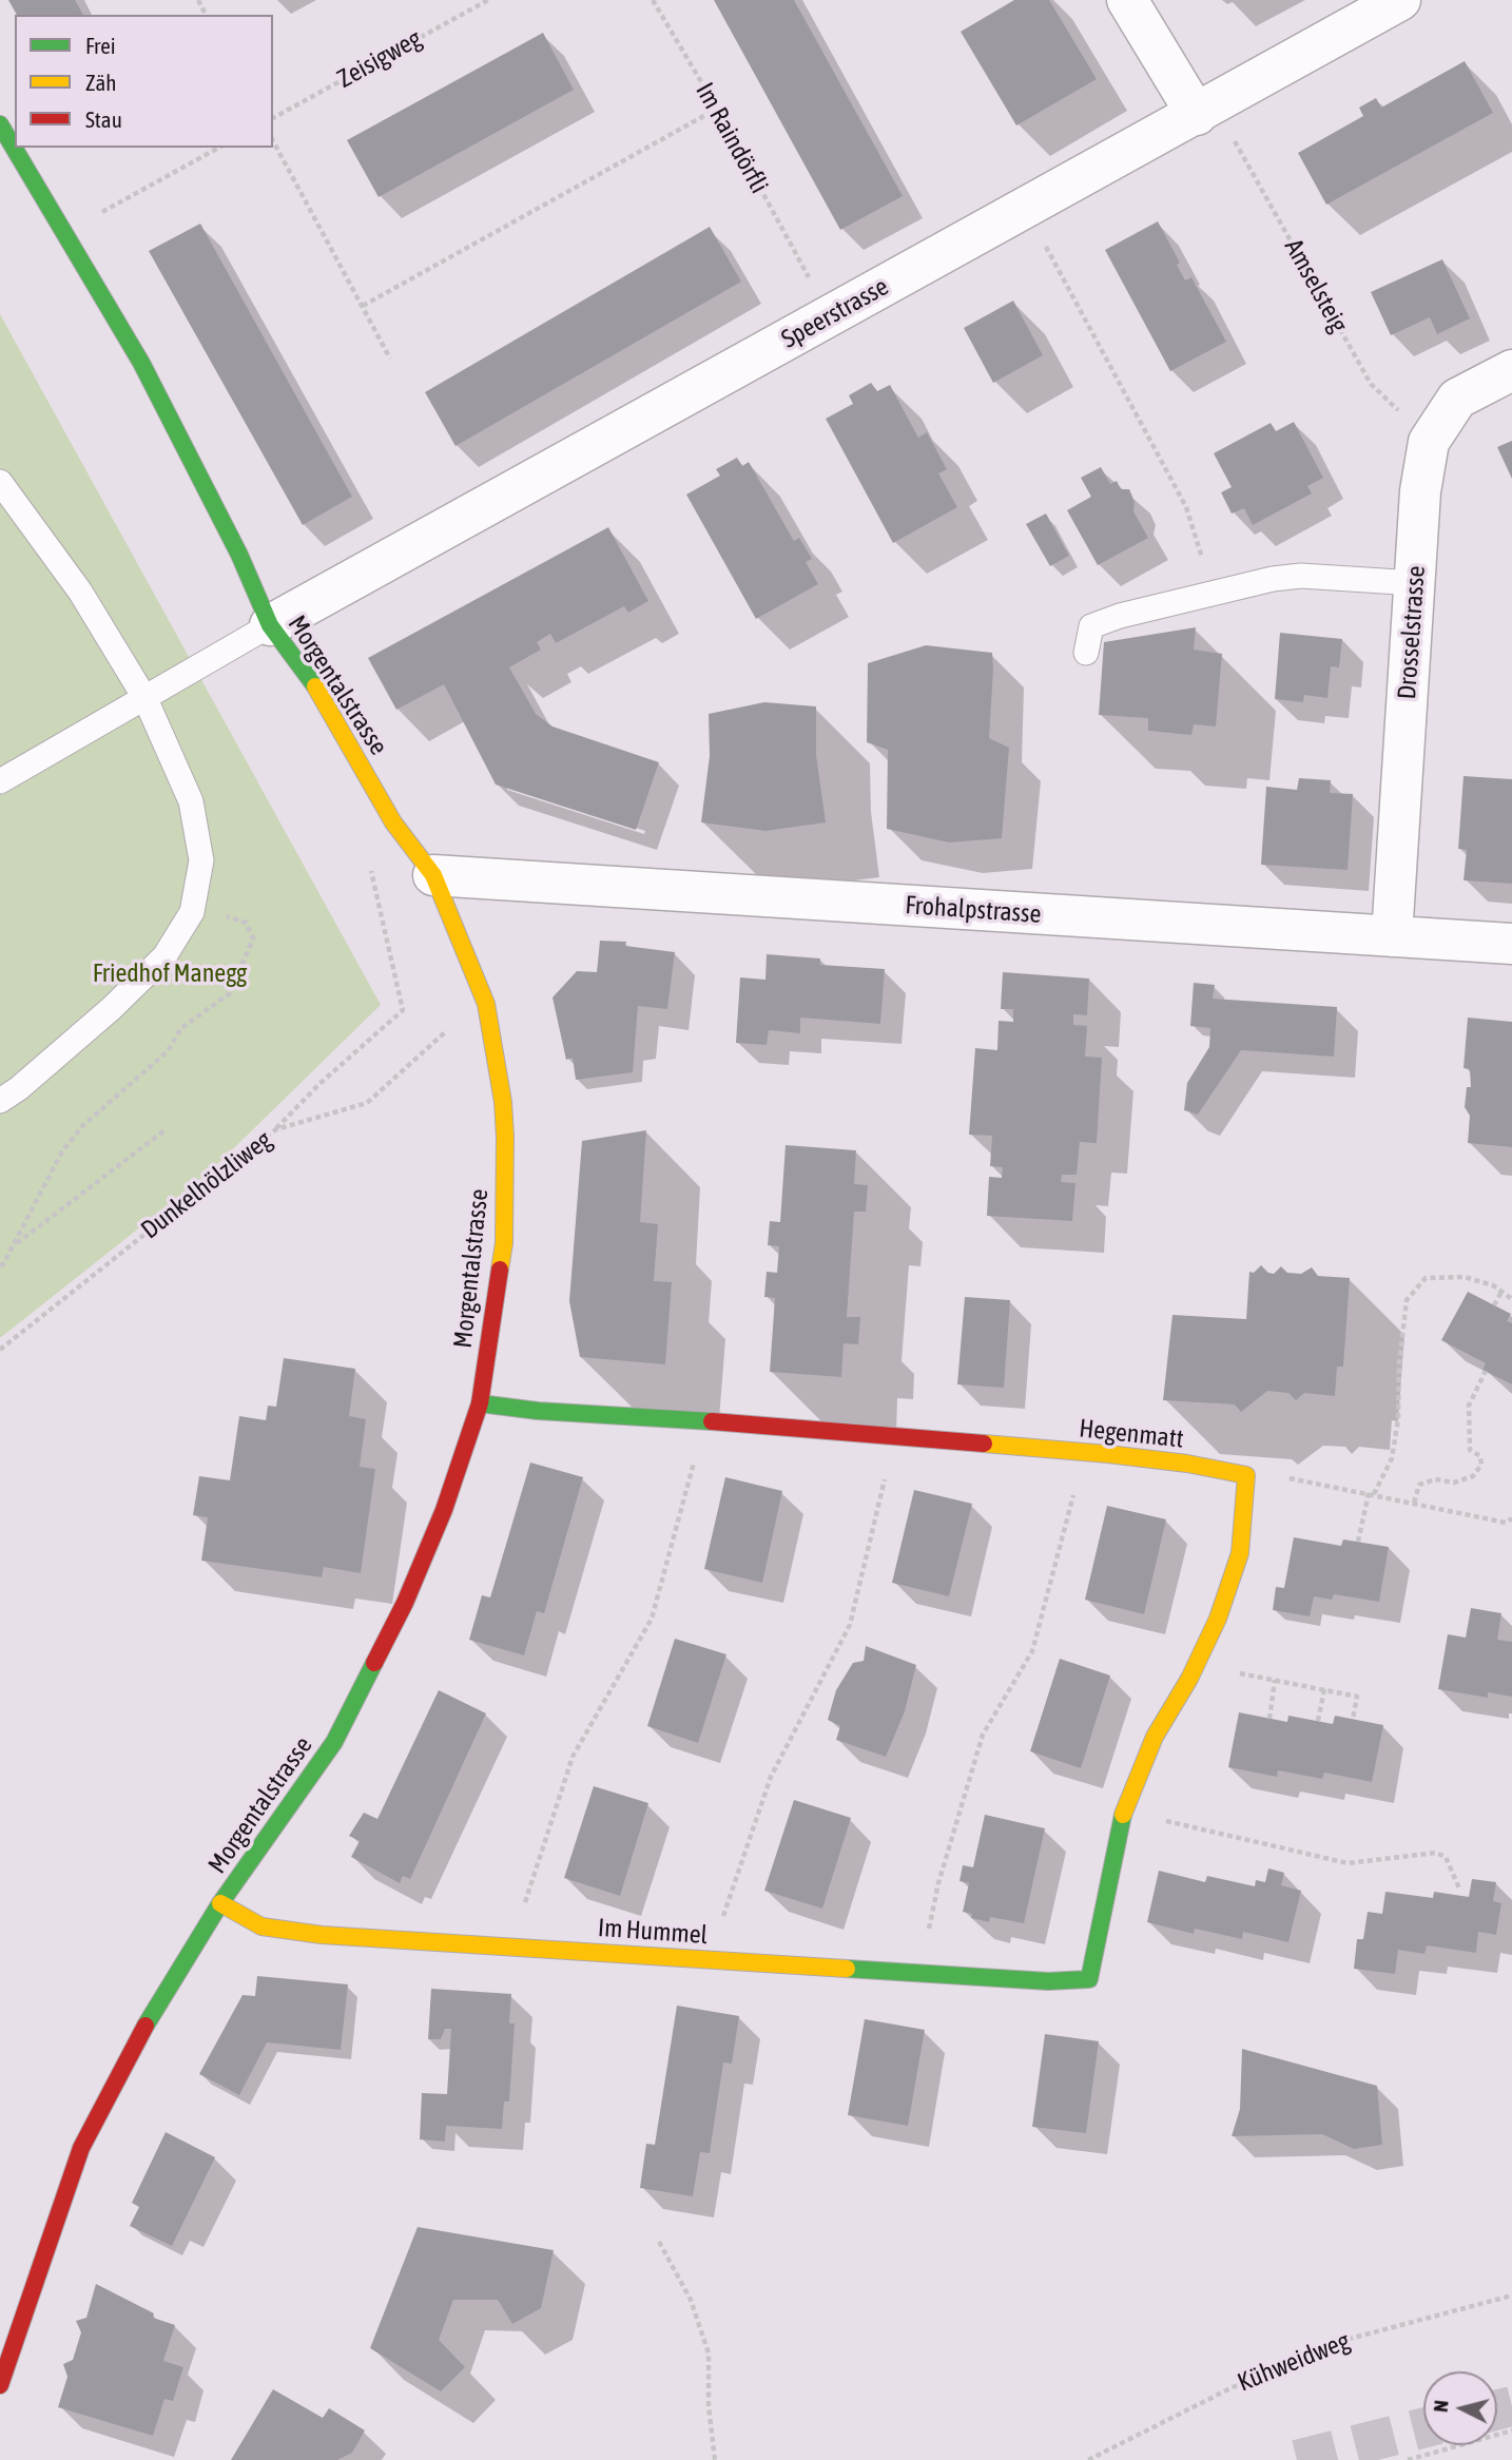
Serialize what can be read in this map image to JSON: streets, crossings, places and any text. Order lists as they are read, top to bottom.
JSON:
{
  "streets": {
    "street": [
      "Speerstrasse",
      "Drosselstrasse",
      "Morgentalstrasse",
      "Frohalpstrasse",
      "Hegenmatt",
      "Im Hummel"
    ],
    "path": [
      "Zeisigweg",
      "Im Raindörfli",
      "Amselsteig",
      "Dunkelhölzliweg",
      "Kühweidweg"
    ]
  },
  "crossings": [
    ["Speerstrasse", "Morgentalstrasse"],
    ["Drosselstrasse", "Frohalpstrasse"],
    ["Morgentalstrasse", "Frohalpstrasse"],
    ["Morgentalstrasse", "Hegenmatt"],
    ["Morgentalstrasse", "Im Hummel"],
    ["Hegenmatt", "Im Hummel"]
  ],
  "parks": ["Friedhof Manegg"],
  "legend": ["Frei", "Zäh", "Stau"],
  "north": "left"
}
